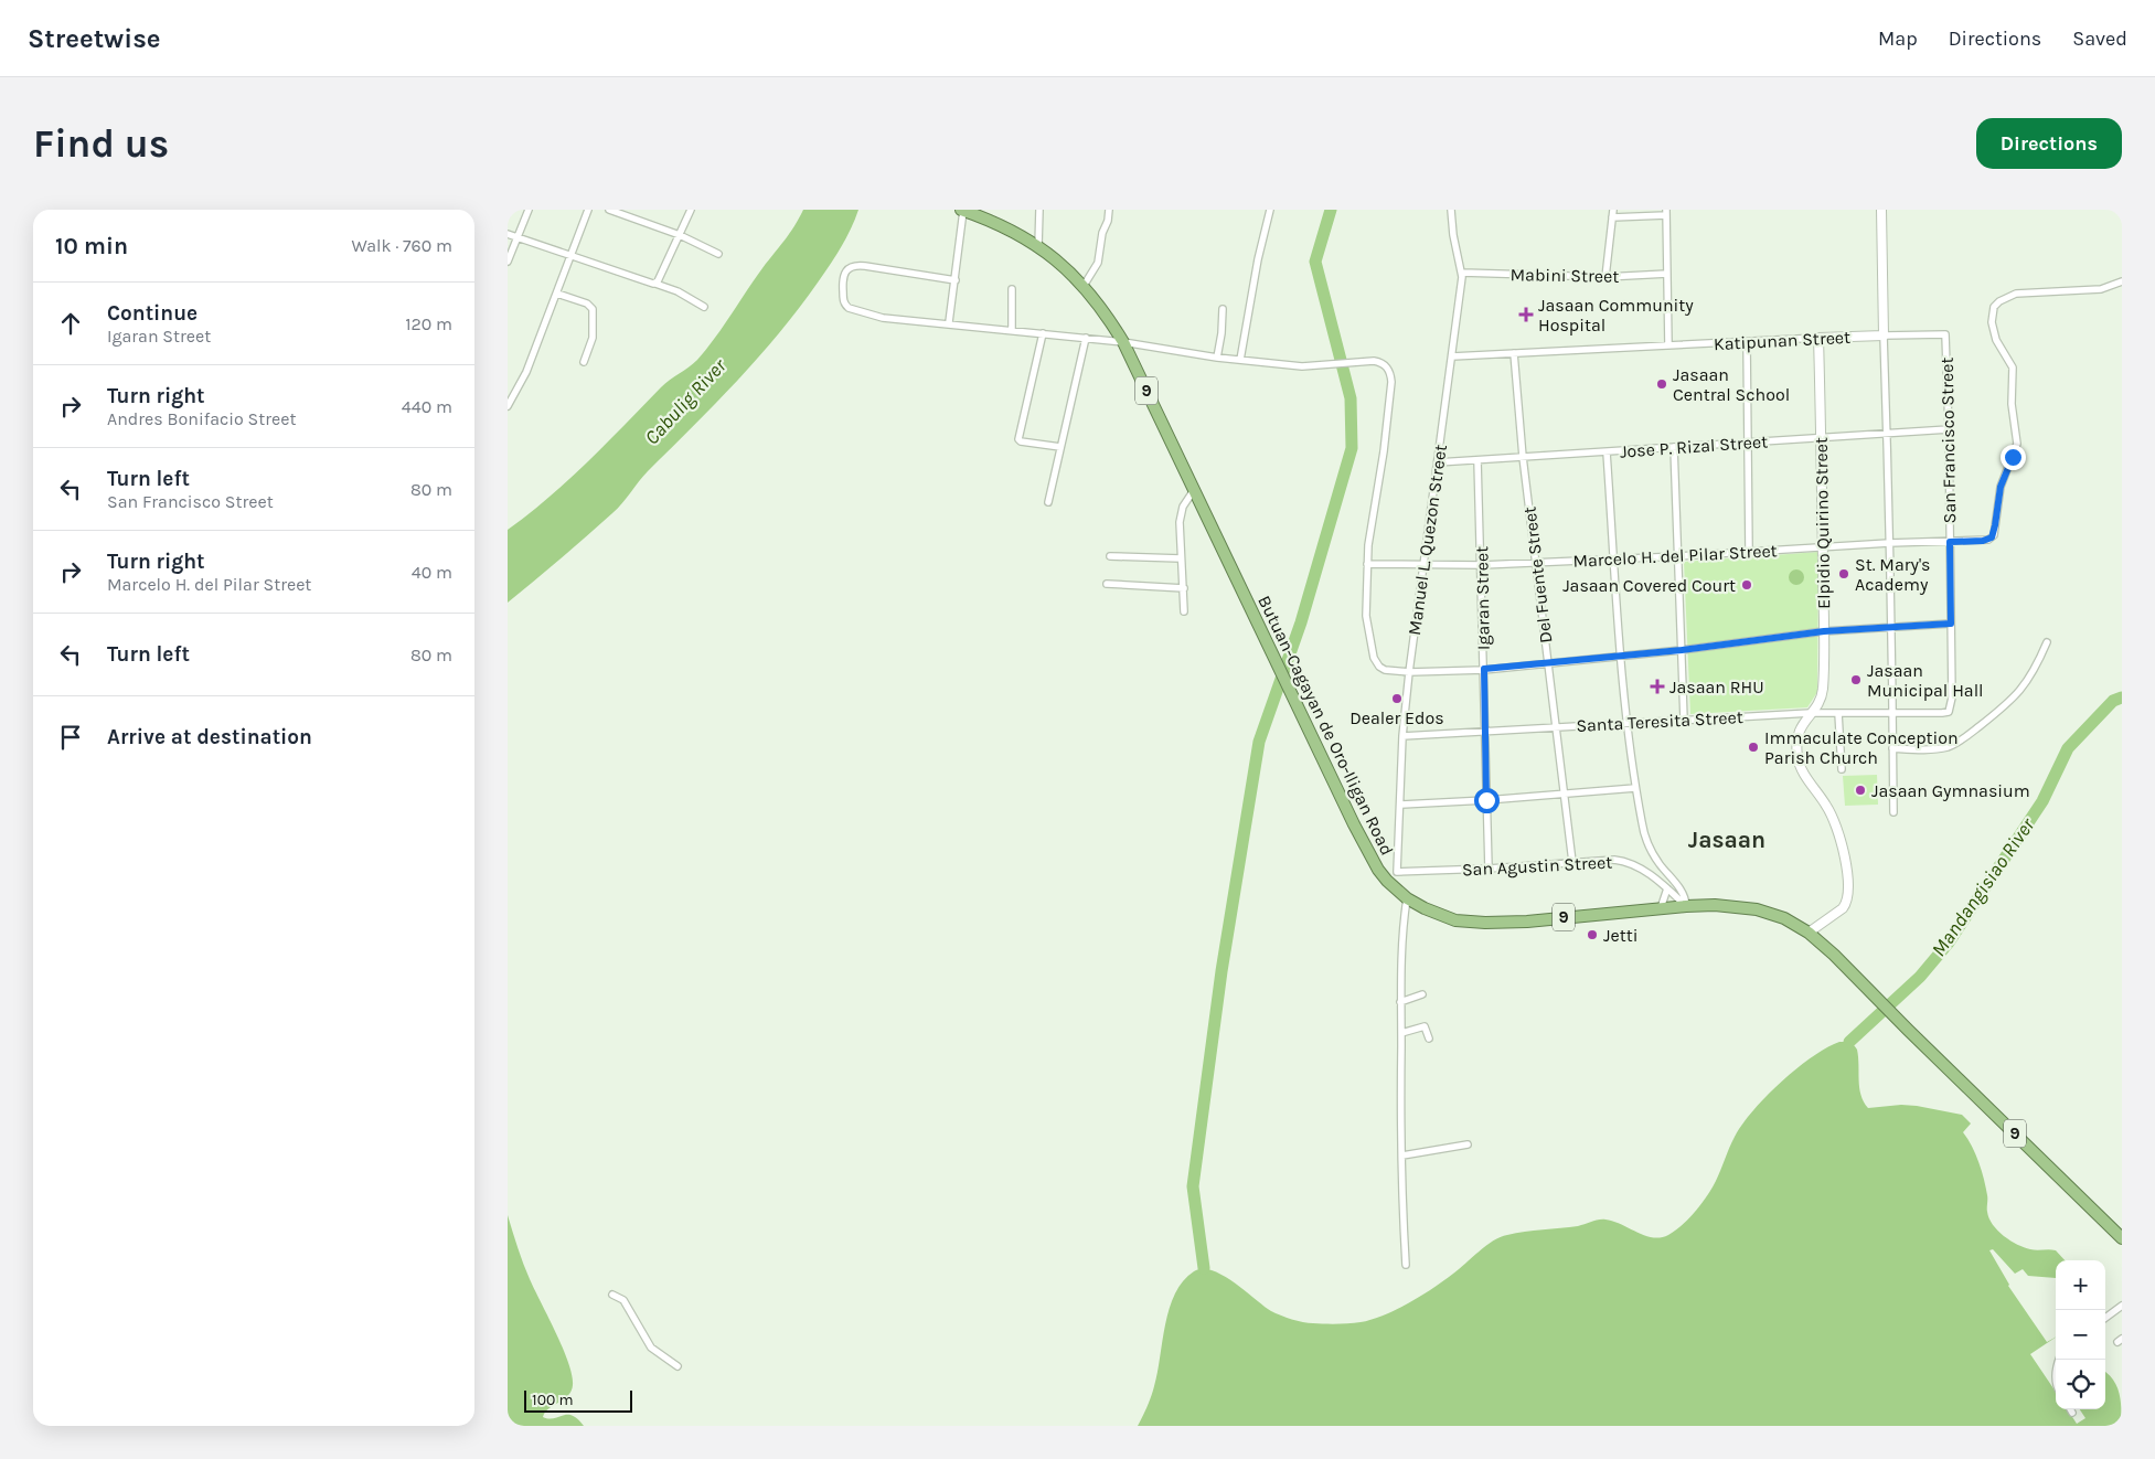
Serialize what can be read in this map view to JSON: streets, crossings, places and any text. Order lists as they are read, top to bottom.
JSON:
{
  "streets": {
    "highway": ["9", "Butuan-Cagayan de Oro-Iligan Road"],
    "street": [
      "Mabini Street",
      "Katipunan Street",
      "San Francisco Street",
      "Jose P. Rizal Street",
      "Elpidio Quirino Street",
      "Manuel L. Quezon Street",
      "Marcelo H. del Pilar Street",
      "Del Fuente Street",
      "Igaran Street",
      "Santa Teresita Street",
      "San Agustin Street"
    ]
  },
  "crossings": [
    ["Mabini Street", "Manuel L. Quezon Street"],
    ["Katipunan Street", "San Francisco Street"],
    ["Katipunan Street", "Elpidio Quirino Street"],
    ["Katipunan Street", "Manuel L. Quezon Street"],
    ["Katipunan Street", "Del Fuente Street"],
    ["San Francisco Street", "Jose P. Rizal Street"],
    ["San Francisco Street", "Marcelo H. del Pilar Street"],
    ["San Francisco Street", "Santa Teresita Street"],
    ["Jose P. Rizal Street", "Elpidio Quirino Street"],
    ["Jose P. Rizal Street", "Manuel L. Quezon Street"],
    ["Jose P. Rizal Street", "Del Fuente Street"],
    ["Jose P. Rizal Street", "Igaran Street"],
    ["Elpidio Quirino Street", "Marcelo H. del Pilar Street"],
    ["Elpidio Quirino Street", "Santa Teresita Street"],
    ["Elpidio Quirino Street", "Butuan-Cagayan de Oro-Iligan Road"],
    ["Manuel L. Quezon Street", "Marcelo H. del Pilar Street"],
    ["Manuel L. Quezon Street", "Santa Teresita Street"],
    ["Manuel L. Quezon Street", "San Agustin Street"],
    ["Marcelo H. del Pilar Street", "Del Fuente Street"],
    ["Marcelo H. del Pilar Street", "Igaran Street"],
    ["Del Fuente Street", "Santa Teresita Street"],
    ["Del Fuente Street", "San Agustin Street"],
    ["Igaran Street", "Santa Teresita Street"],
    ["Igaran Street", "San Agustin Street"],
    ["Butuan-Cagayan de Oro-Iligan Road", "San Agustin Street"]
  ],
  "districts": ["Jasaan"],
  "water": ["Cabulig River", "Mandangisiao River"],
  "places": {
    "health": ["Jasaan Community Hospital", "Jasaan RHU"],
    "other": [
      "Jasaan Central School",
      "St. Mary's Academy",
      "Jasaan Covered Court",
      "Jasaan Municipal Hall",
      "Dealer Edos",
      "Immaculate Conception Parish Church",
      "Jasaan Gymnasium",
      "Jetti"
    ]
  },
  "scale_bar": "100 m",
  "page": {
    "header": "Streetwise",
    "nav": ["Map", "Directions", "Saved"],
    "buttons": "Directions",
    "title": "Find us",
    "heading": ["10 min", "Walk · 760 m"],
    "list": [
      ["Continue", "Igaran Street", "120 m"],
      ["Turn right", "Andres Bonifacio Street", "440 m"],
      ["Turn left", "San Francisco Street", "80 m"],
      ["Turn right", "Marcelo H. del Pilar Street", "40 m"],
      ["Turn left", "80 m"],
      "Arrive at destination"
    ],
    "map_buttons": ["+", "−"],
    "scale": "100 m"
  }
}
